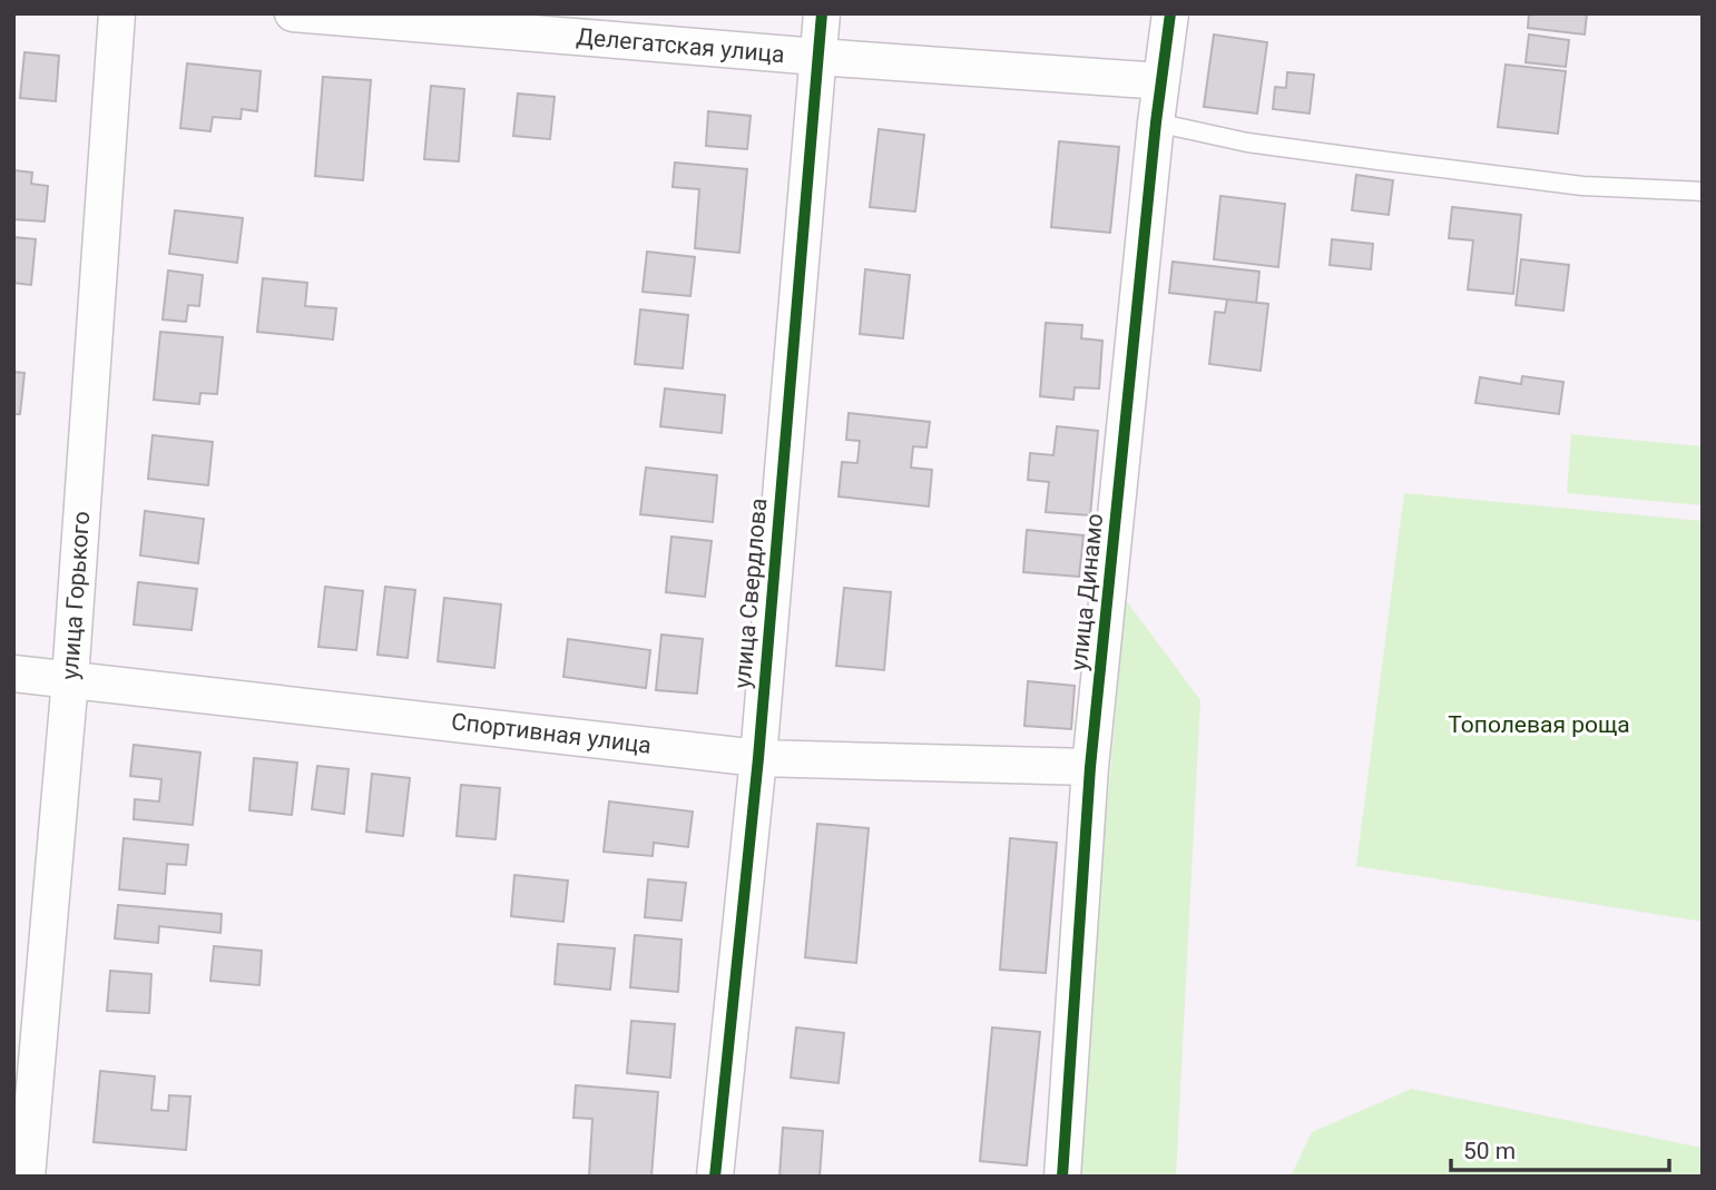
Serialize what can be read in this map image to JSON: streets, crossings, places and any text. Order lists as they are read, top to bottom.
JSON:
{
  "streets": {
    "street": [
      "Делегатская улица",
      "улица Динамо",
      "улица Свердлова",
      "улица Горького",
      "Спортивная улица"
    ]
  },
  "crossings": [
    ["Делегатская улица", "улица Динамо"],
    ["Делегатская улица", "улица Свердлова"],
    ["улица Динамо", "Спортивная улица"],
    ["улица Свердлова", "Спортивная улица"],
    ["улица Горького", "Спортивная улица"]
  ],
  "parks": ["Тополевая роща"],
  "scale_bar": "50 m"
}
